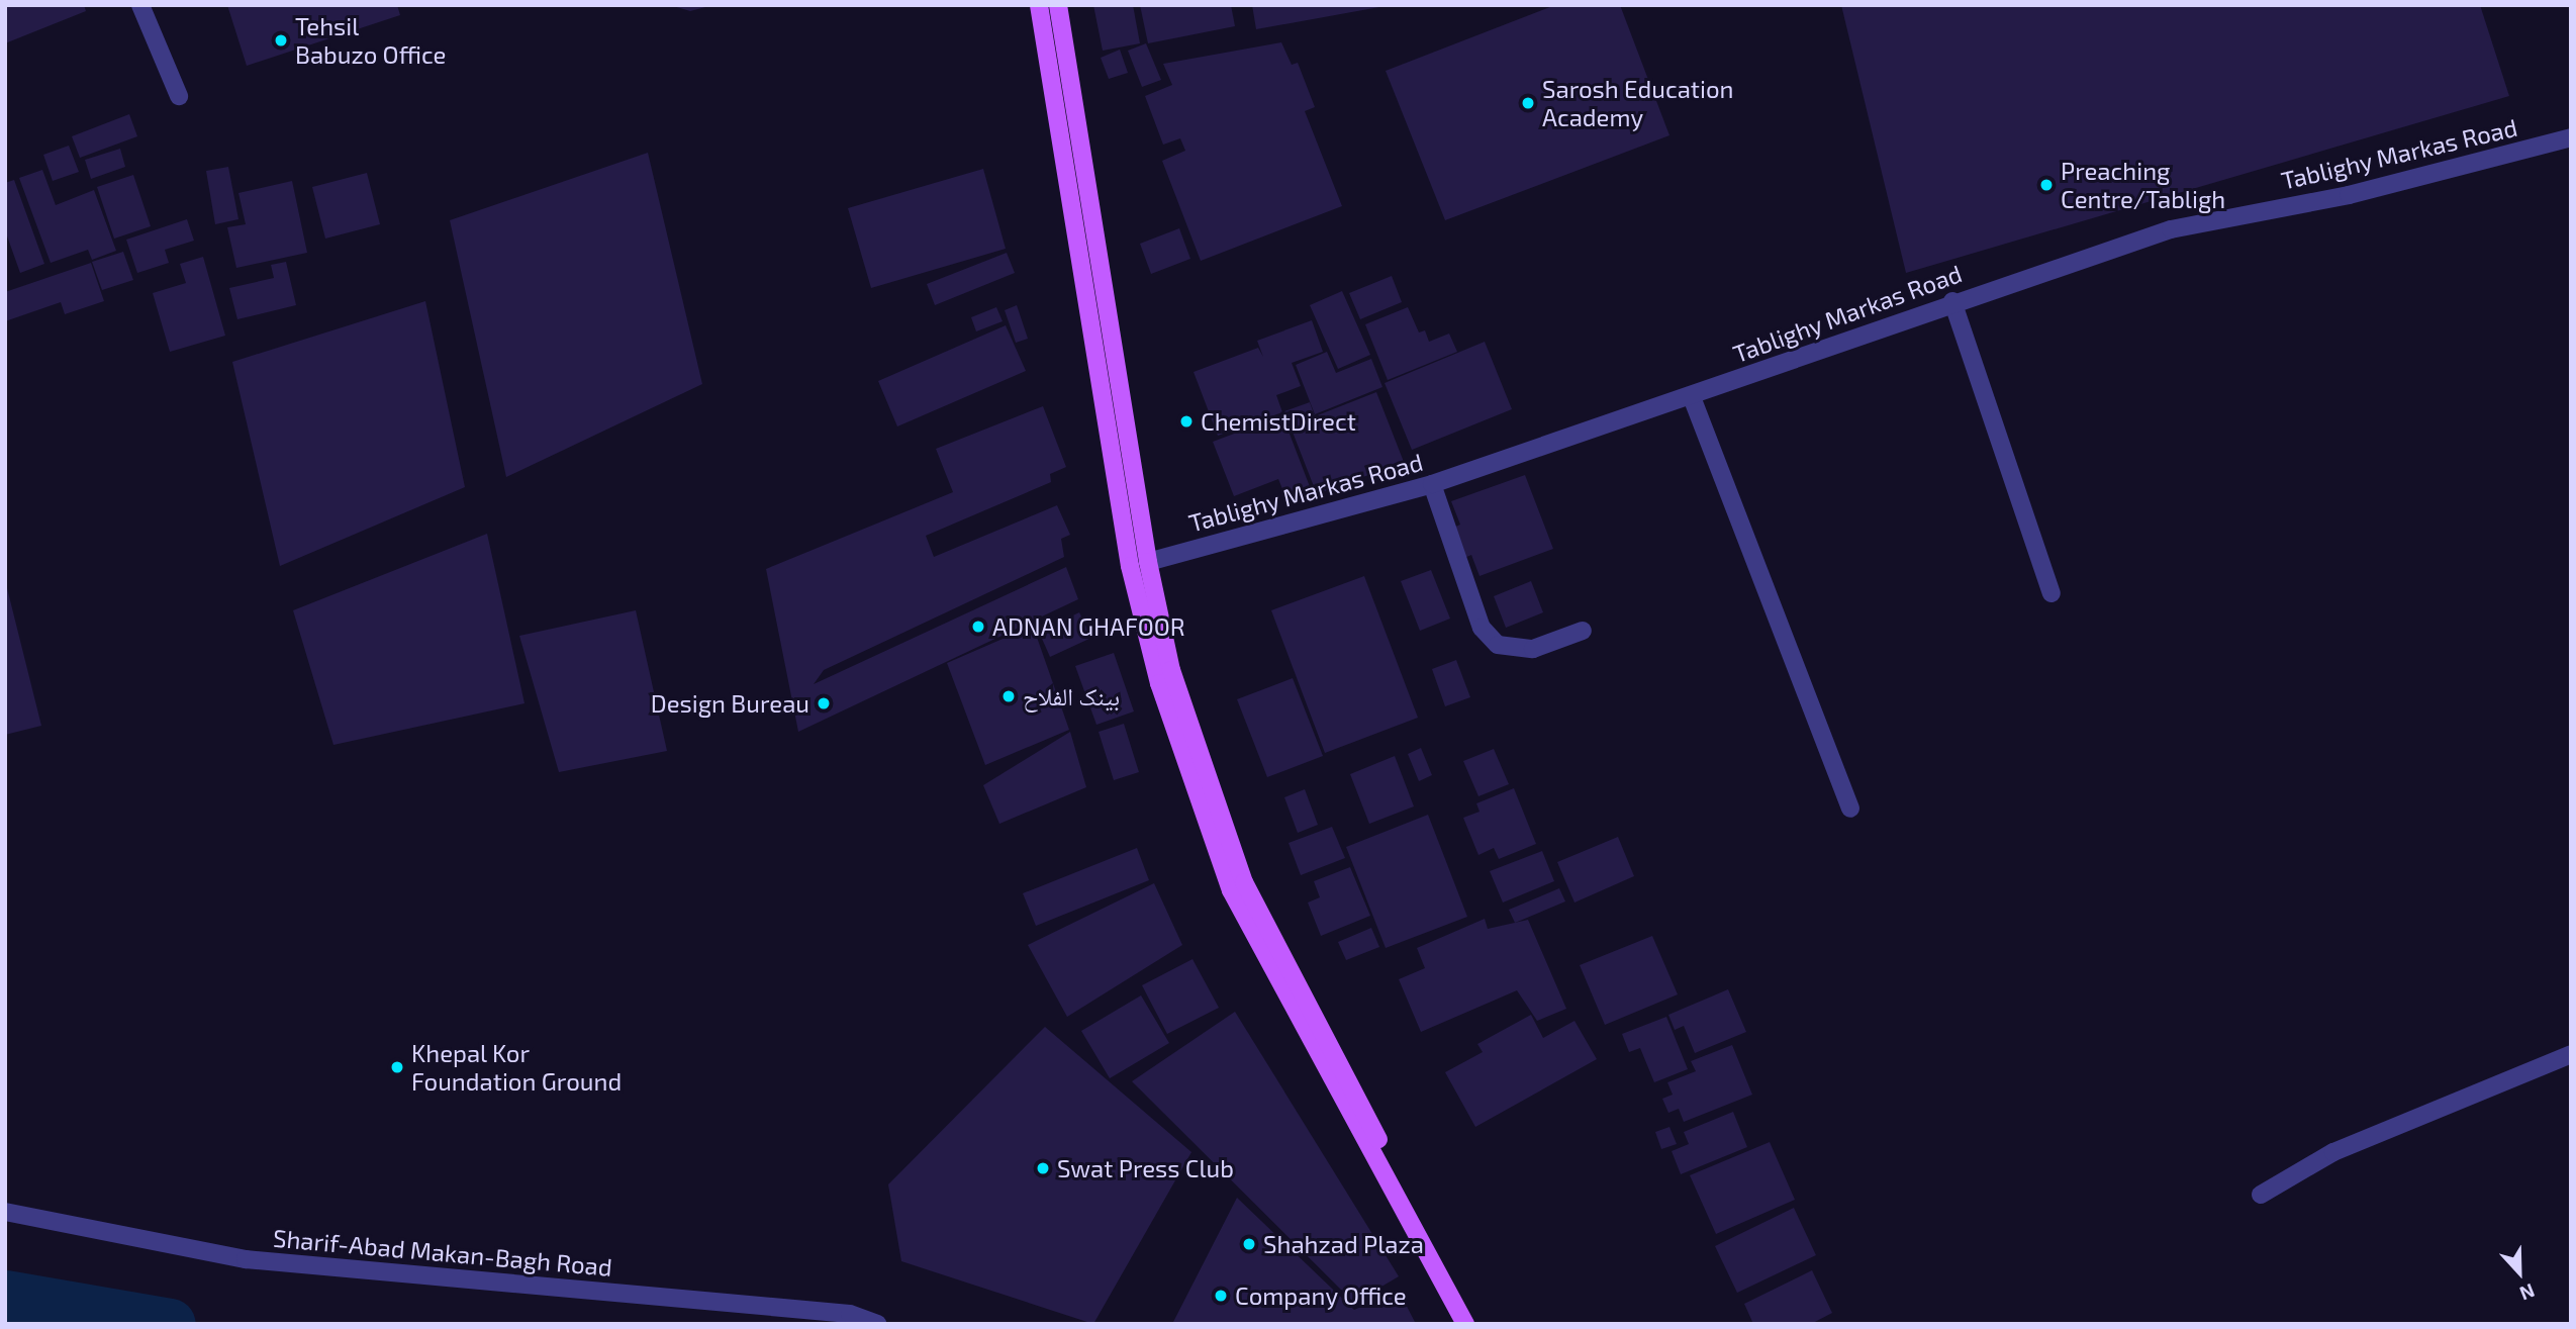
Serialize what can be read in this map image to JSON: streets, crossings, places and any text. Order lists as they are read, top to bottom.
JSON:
{
  "streets": {
    "street": ["Tablighy Markas Road", "Sharif-Abad Makan-Bagh Road"]
  },
  "places": [
    "Tehsil Babuzo Office",
    "Sarosh Education Academy",
    "Preaching Centre/Tabligh",
    "ChemistDirect",
    "ADNAN GHAFOOR",
    "بینک الفلاح",
    "Design Bureau",
    "Khepal Kor Foundation Ground",
    "Swat Press Club",
    "Shahzad Plaza",
    "Company Office"
  ],
  "north": "bottom"
}
